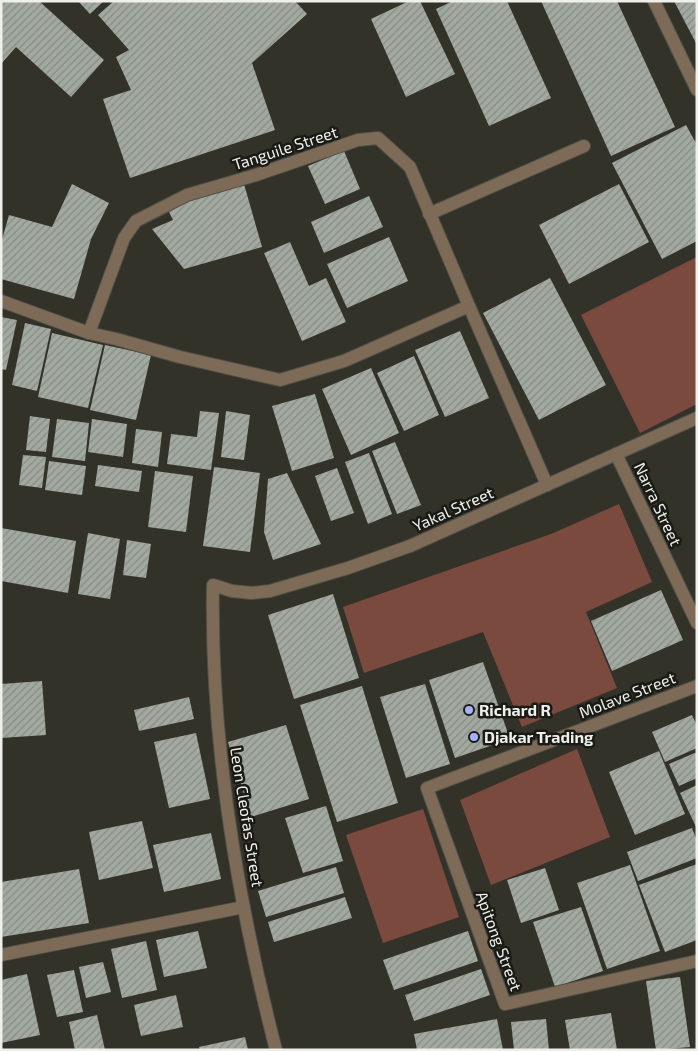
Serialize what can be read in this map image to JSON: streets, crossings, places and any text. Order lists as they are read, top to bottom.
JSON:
{
  "streets": {
    "street": [
      "Tanguile Street",
      "Narra Street",
      "Yakal Street",
      "Molave Street",
      "Leon Cleofas Street",
      "Apitong Street"
    ]
  },
  "crossings": [
    ["Tanguile Street", "Yakal Street"],
    ["Narra Street", "Yakal Street"],
    ["Yakal Street", "Leon Cleofas Street"],
    ["Molave Street", "Apitong Street"]
  ],
  "places": ["Richard R", "Djakar Trading"]
}
